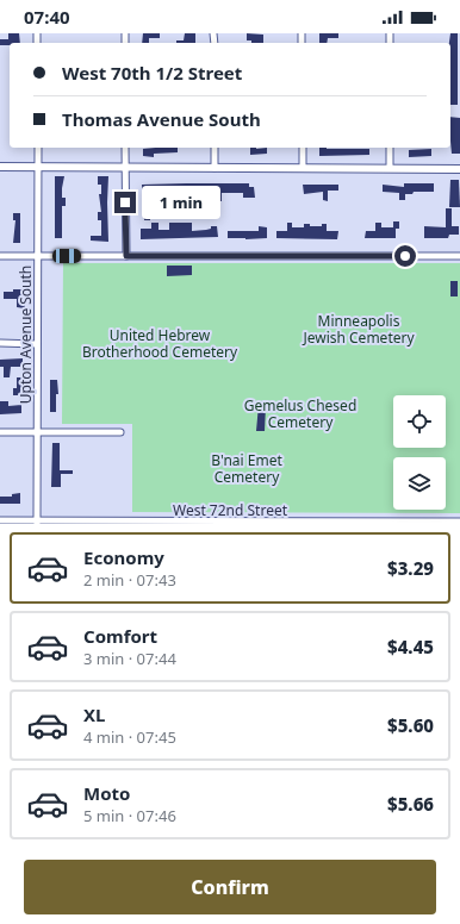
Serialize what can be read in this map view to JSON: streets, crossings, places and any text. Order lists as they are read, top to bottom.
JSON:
{
  "streets": {
    "street": ["Upton Avenue South", "West 72nd Street"]
  },
  "crossings": [
    ["Upton Avenue South", "West 72nd Street"]
  ],
  "parks": [
    "Minneapolis Jewish Cemetery",
    "United Hebrew Brotherhood Cemetery",
    "Gemelus Chesed Cemetery",
    "B'nai Emet Cemetery"
  ],
  "page": {
    "status": "07:40",
    "banner": ["West 70th 1/2 Street", "Thomas Avenue South"],
    "bubble": "1 min",
    "list": [
      {
        "name": "Economy",
        "note": "2 min · 07:43",
        "value": "$3.29"
      },
      {
        "name": "Comfort",
        "note": "3 min · 07:44",
        "value": "$4.45"
      },
      {
        "name": "XL",
        "note": "4 min · 07:45",
        "value": "$5.60"
      },
      {
        "name": "Moto",
        "note": "5 min · 07:46",
        "value": "$5.66"
      }
    ],
    "buttons": "Confirm"
  }
}
